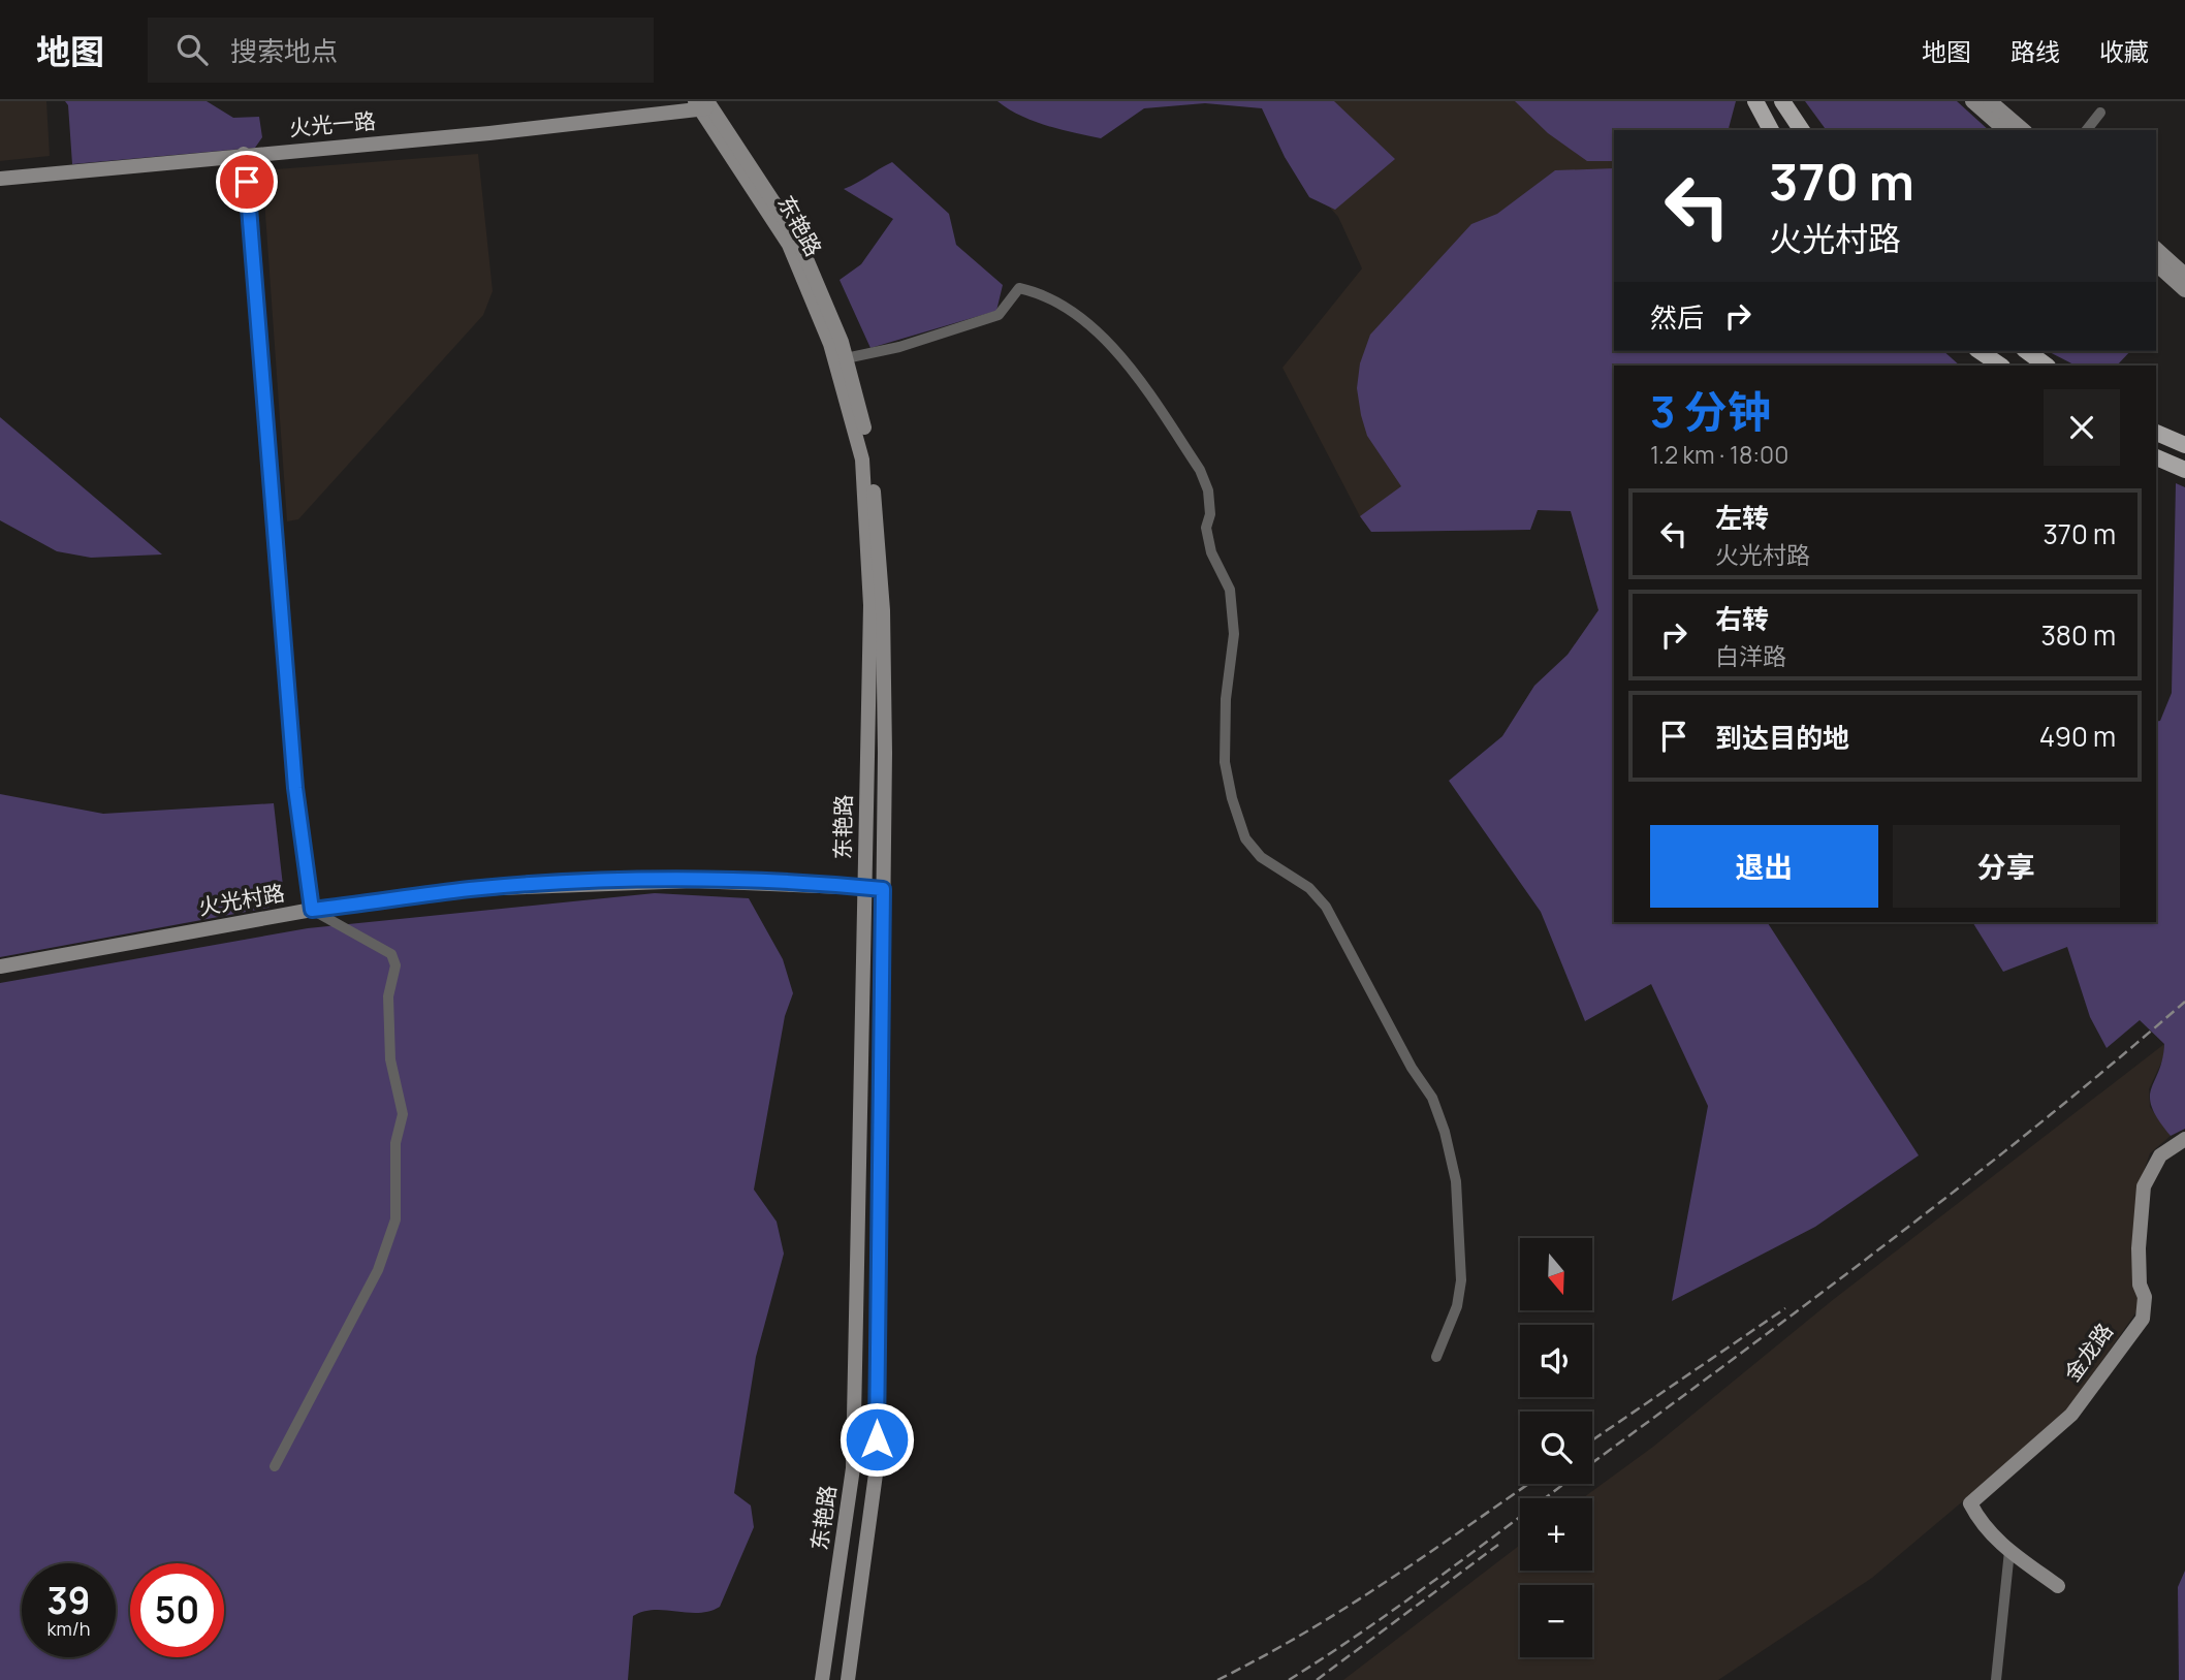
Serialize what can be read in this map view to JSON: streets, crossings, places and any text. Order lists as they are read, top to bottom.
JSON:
{
  "streets": {
    "main road": [
      "火光一路",
      "东艳路",
      "火光村路",
      "金龙路"
    ]
  },
  "crossings": [
    ["火光一路", "东艳路"],
    ["东艳路", "火光村路"]
  ],
  "north": "bottom",
  "page": {
    "header": "地图",
    "search": "搜索地点",
    "nav": ["地图", "路线", "收藏"],
    "turn": ["370 m", "火光村路"],
    "then": "然后",
    "heading": ["3 分钟", "1.2 km · 18:00"],
    "list": [
      {
        "name": "左转",
        "note": "火光村路",
        "value": "370 m"
      },
      {
        "name": "右转",
        "note": "白洋路",
        "value": "380 m"
      },
      {
        "name": "到达目的地",
        "value": "490 m"
      }
    ],
    "buttons": ["退出", "分享"],
    "map_buttons": ["+", "−"],
    "speed": "39 km/h",
    "limit": "50"
  }
}
